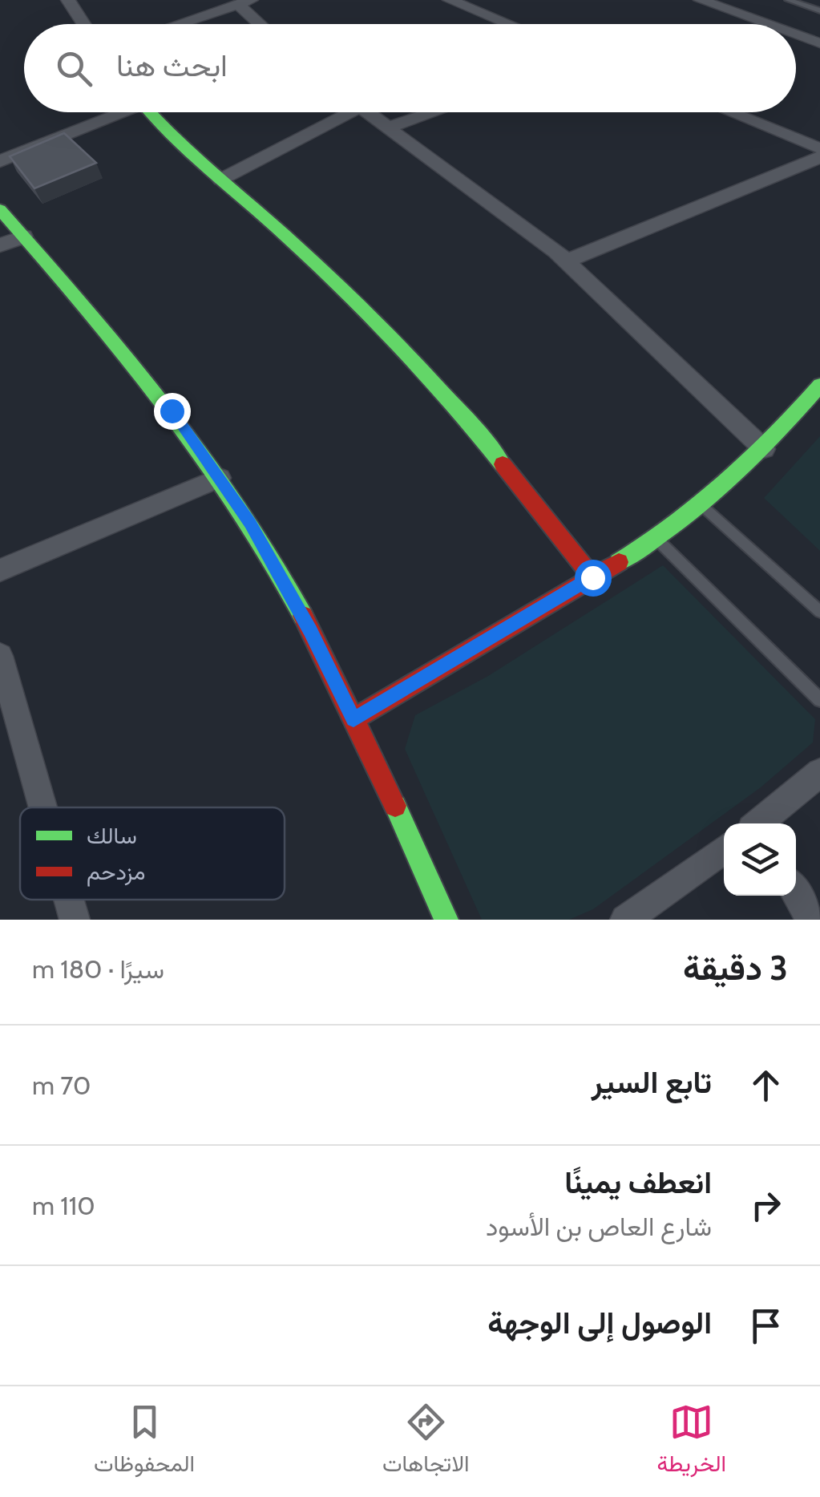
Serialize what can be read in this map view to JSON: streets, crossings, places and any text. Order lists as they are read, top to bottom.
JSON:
{
  "legend": ["سالك", "مزدحم"],
  "page": {
    "search": "ابحث هنا",
    "heading": ["3 دقيقة", "سيرًا · 180 m"],
    "list": [
      ["تابع السير", "70 m"],
      ["انعطف يمينًا", "شارع العاص بن الأسود", "110 m"],
      "الوصول إلى الوجهة"
    ],
    "nav": ["الخريطة", "الاتجاهات", "المحفوظات"]
  }
}
